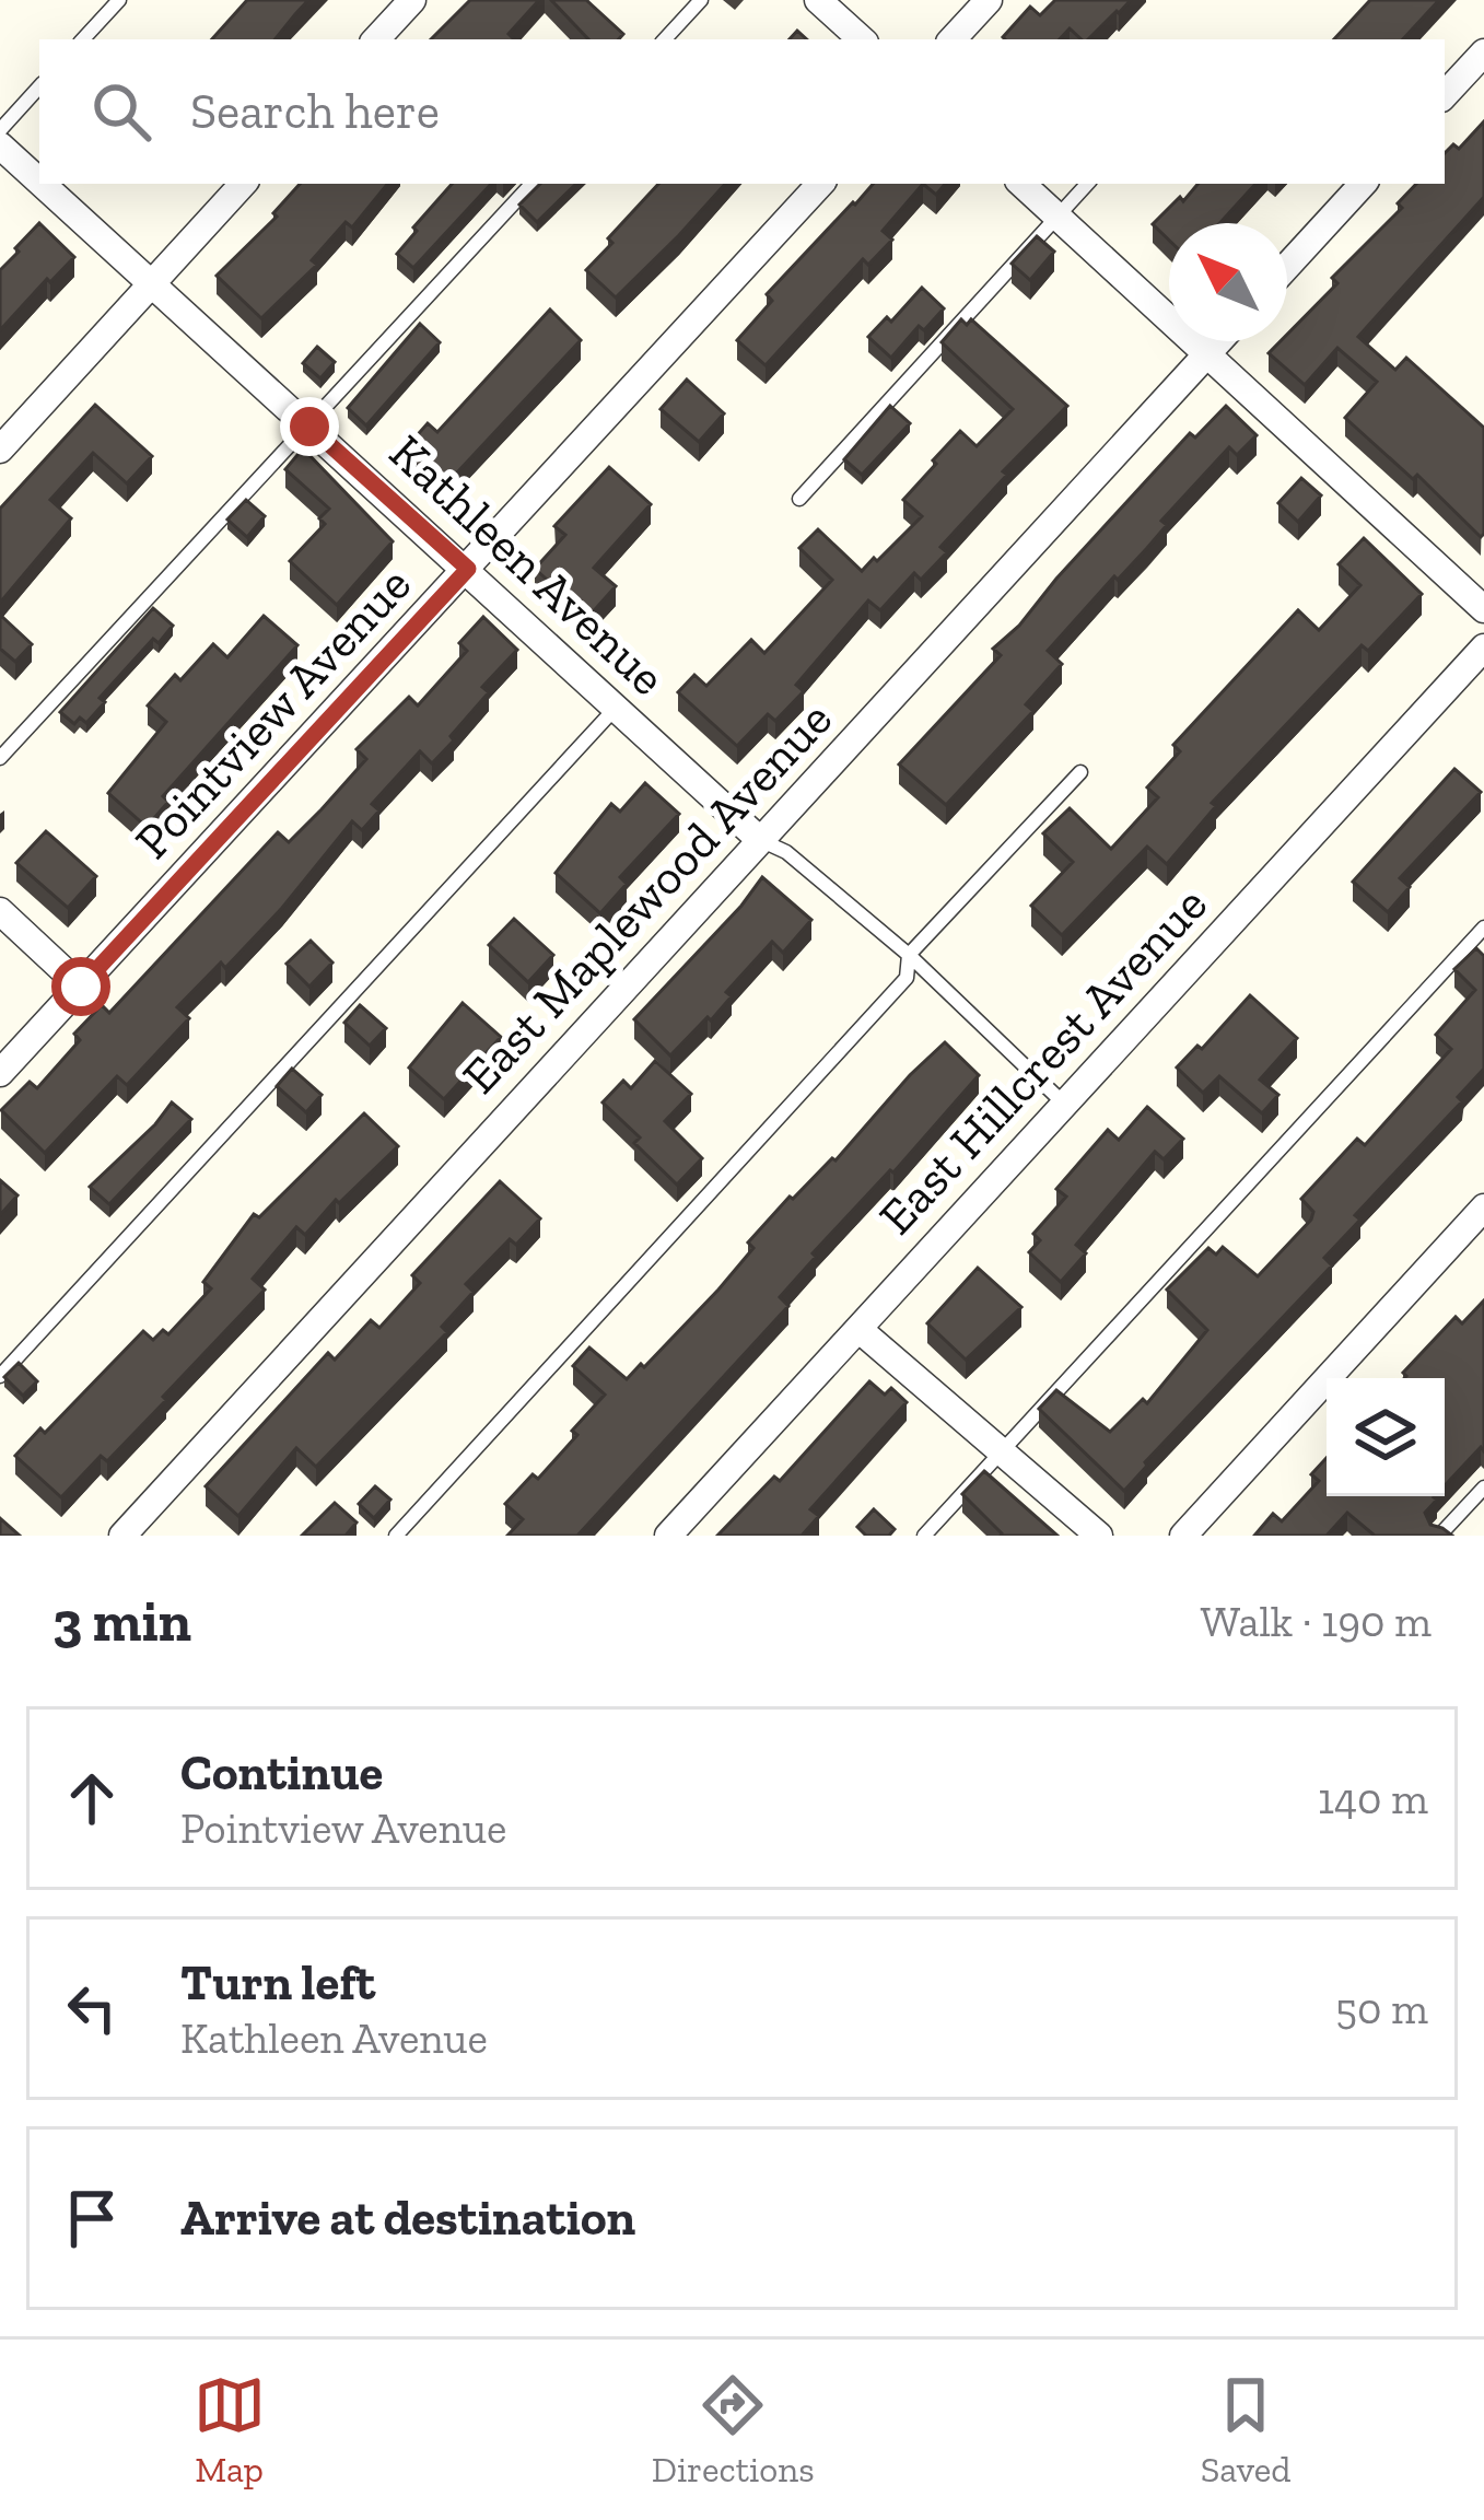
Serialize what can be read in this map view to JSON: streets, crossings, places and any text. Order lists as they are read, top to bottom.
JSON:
{
  "streets": {
    "street": [
      "Kathleen Avenue",
      "Pointview Avenue",
      "East Maplewood Avenue",
      "East Hillcrest Avenue"
    ]
  },
  "crossings": [
    ["Kathleen Avenue", "Pointview Avenue"],
    ["Kathleen Avenue", "East Maplewood Avenue"]
  ],
  "north": "top left",
  "page": {
    "search": "Search here",
    "heading": ["3 min", "Walk · 190 m"],
    "list": [
      ["Continue", "Pointview Avenue", "140 m"],
      ["Turn left", "Kathleen Avenue", "50 m"],
      "Arrive at destination"
    ],
    "nav": ["Map", "Directions", "Saved"]
  }
}
